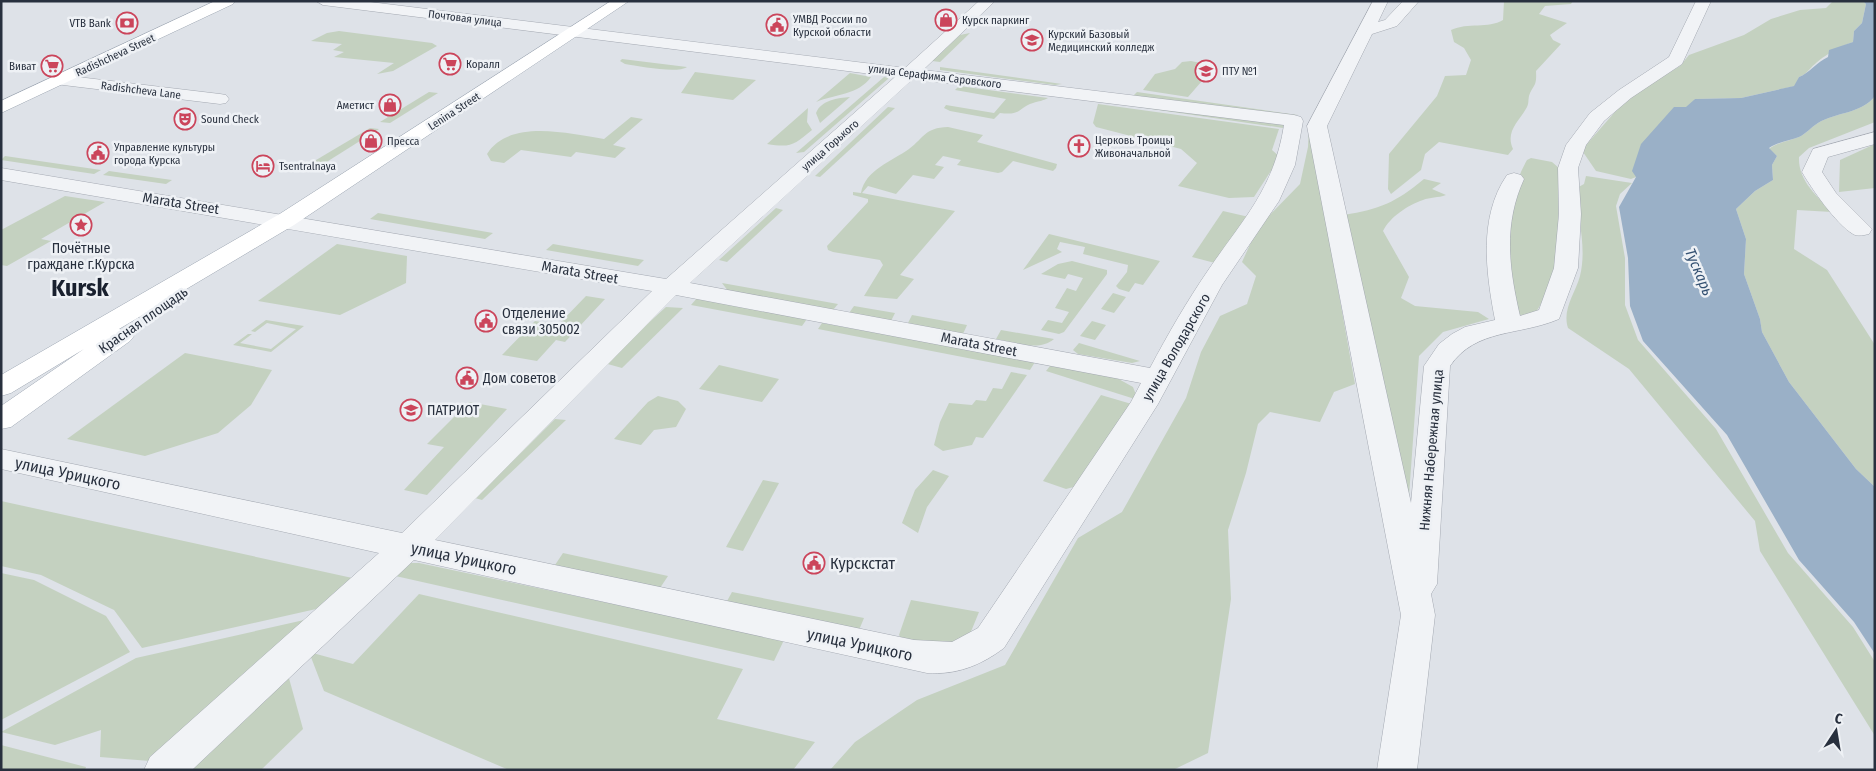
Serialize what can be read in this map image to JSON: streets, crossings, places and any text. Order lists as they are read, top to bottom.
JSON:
{
  "streets": {
    "main road": ["Radishcheva Street", "Lenina Street", "Красная площадь"],
    "street": [
      "Почтовая улица",
      "улица Серафима Саровского",
      "Radishcheva Lane",
      "улица Горького",
      "Marata Street",
      "улица Володарского",
      "Нижняя Набережная улица",
      "улица Урицкого"
    ]
  },
  "crossings": [
    ["Почтовая улица", "улица Серафима Саровского"],
    ["Почтовая улица", "Lenina Street"],
    ["Radishcheva Street", "Radishcheva Lane"],
    ["улица Серафима Саровского", "Lenina Street"],
    ["улица Серафима Саровского", "улица Горького"],
    ["улица Серафима Саровского", "улица Володарского"],
    ["Lenina Street", "Marata Street"],
    ["Lenina Street", "Красная площадь"],
    ["улица Горького", "Marata Street"],
    ["улица Горького", "улица Урицкого"],
    ["Marata Street", "Красная площадь"],
    ["Marata Street", "улица Володарского"],
    ["улица Володарского", "улица Урицкого"]
  ],
  "districts": ["Kursk"],
  "water": ["Тускарь"],
  "places": {
    "shop": ["Курск паркинг", "Аметист", "Пресса"],
    "bank": ["VTB Bank"],
    "public building": [
      "УМВД России по Курской области",
      "Управление культуры города Курска",
      "Отделение связи 305002",
      "Дом советов",
      "Курскстат"
    ],
    "school or university": ["Курский Базовый Медицинский колледж", "ПТУ №1", "ПАТРИОТ"],
    "supermarket": ["Коралл", "Виват"],
    "theatre": ["Sound Check"],
    "church": ["Церковь Троицы Живоначальной"],
    "hotel": ["Tsentralnaya"],
    "place": ["Почётные граждане г.Курска"]
  },
  "north": "top"
}
